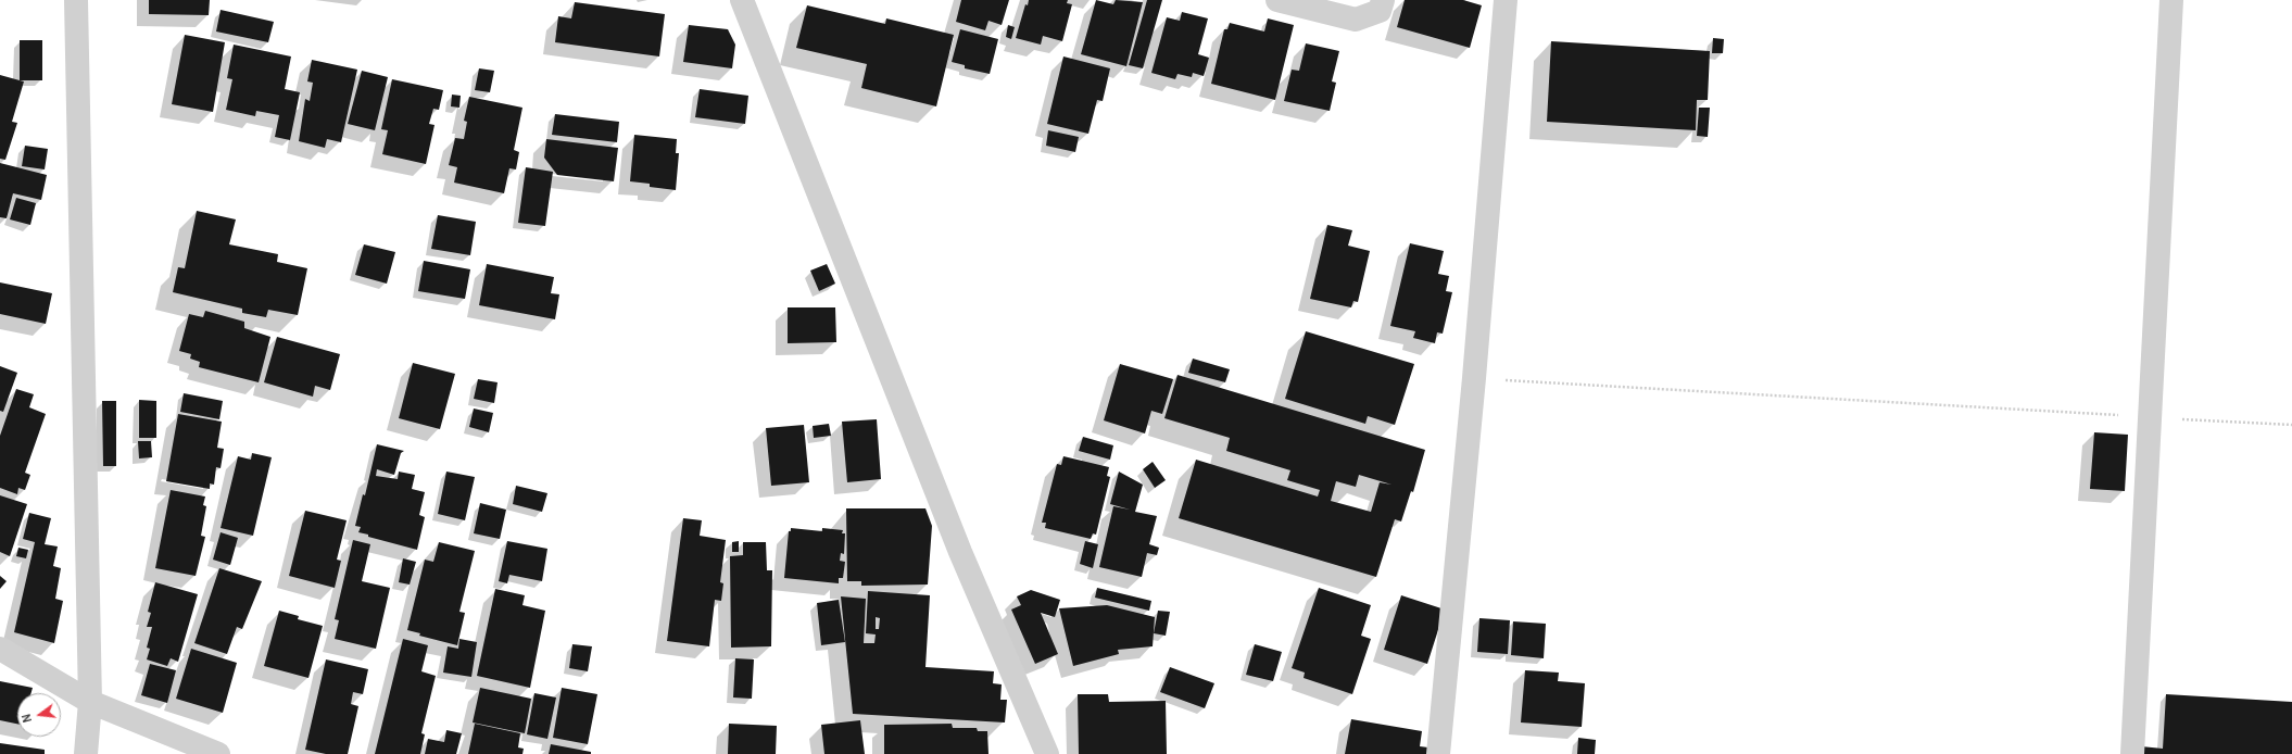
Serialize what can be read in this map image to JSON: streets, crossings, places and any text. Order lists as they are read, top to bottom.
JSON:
{
  "north": "left"
}
